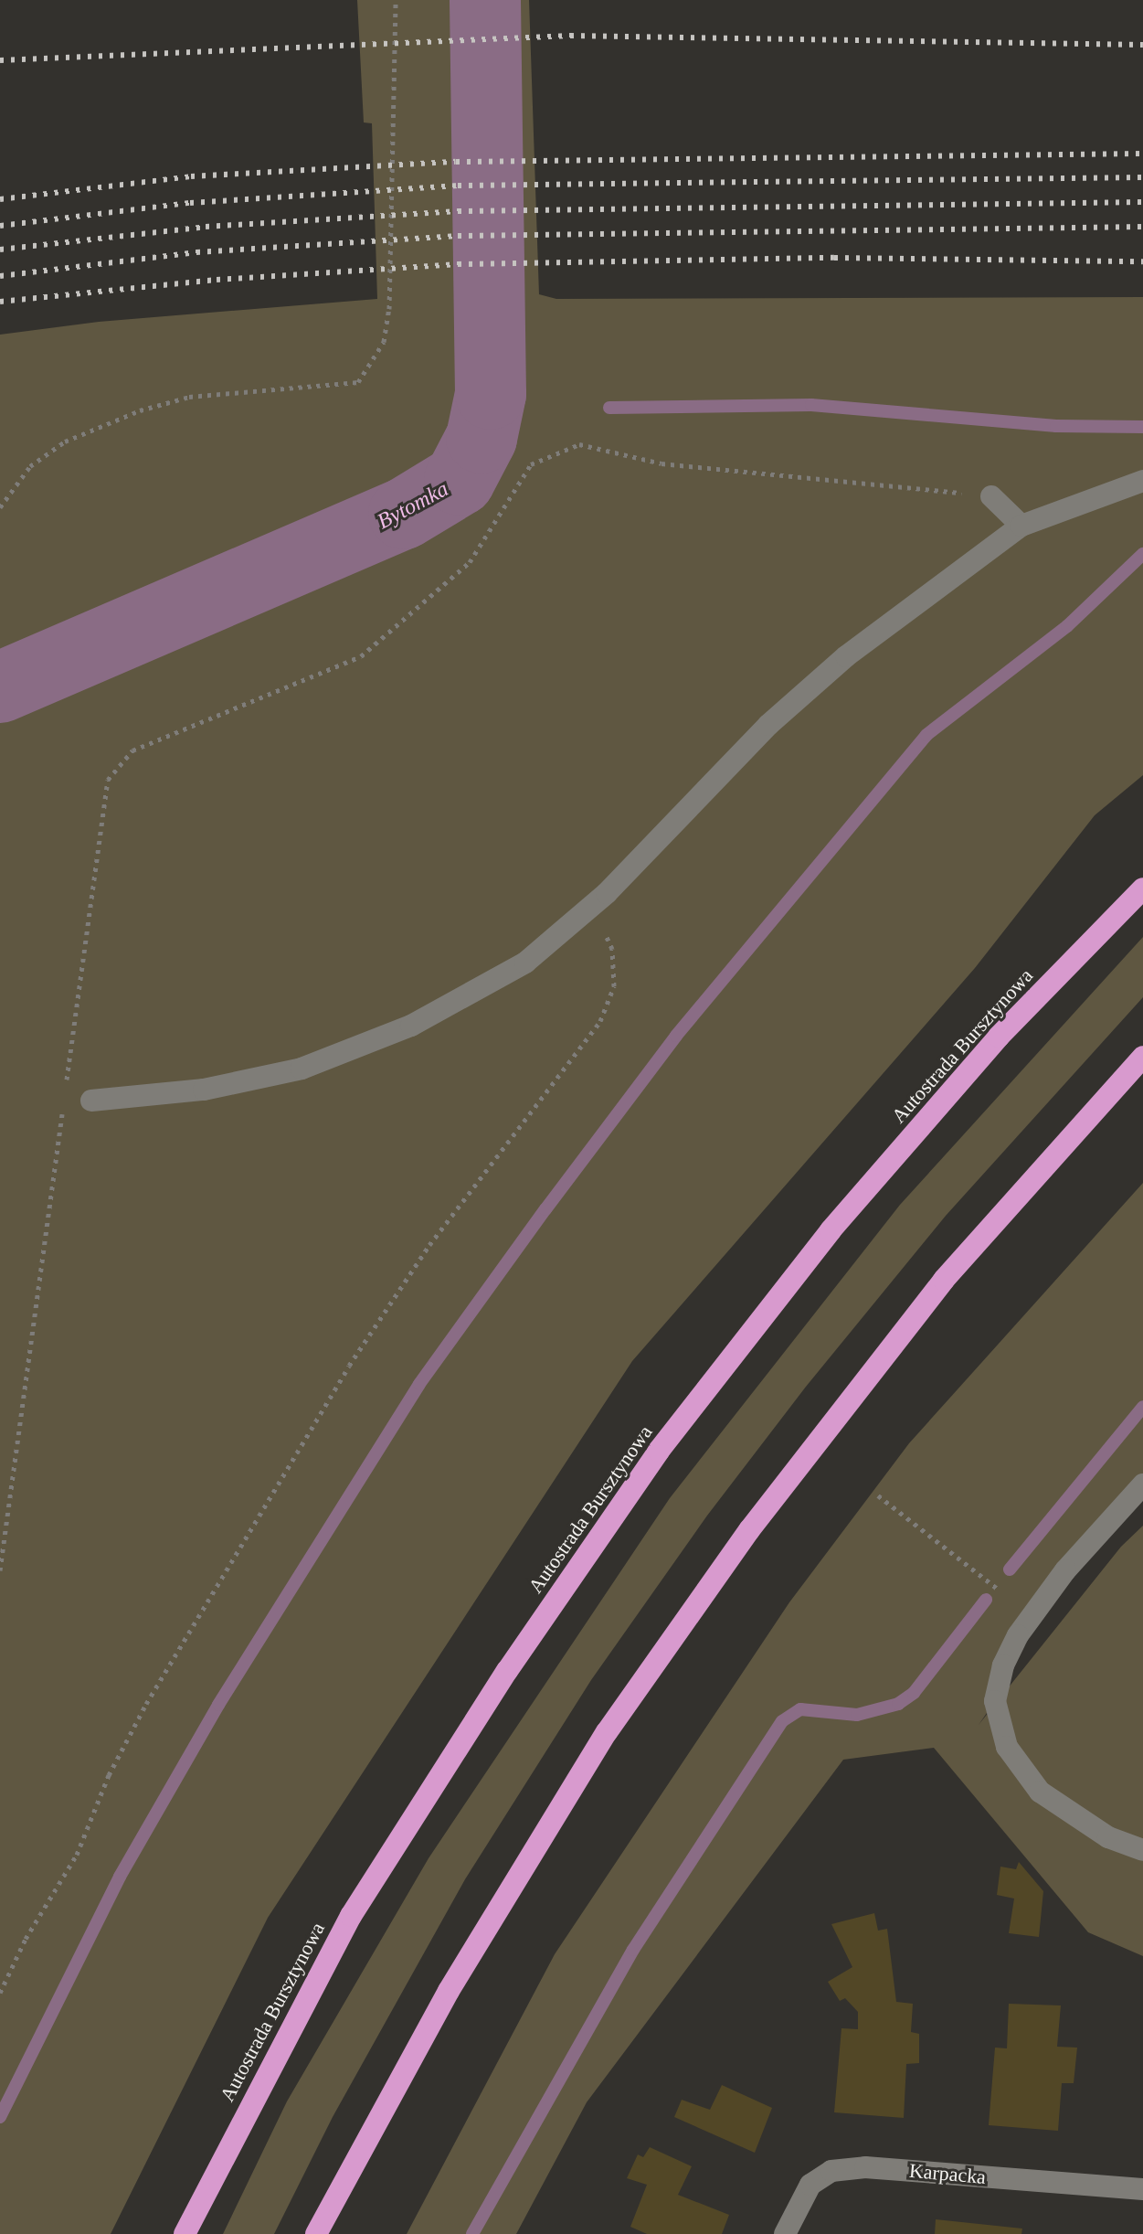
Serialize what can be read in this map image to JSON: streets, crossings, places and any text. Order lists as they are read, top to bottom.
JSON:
{
  "streets": {
    "highway": ["Autostrada Bursztynowa"],
    "street": ["Karpacka"]
  },
  "water": ["Bytomka"]
}
